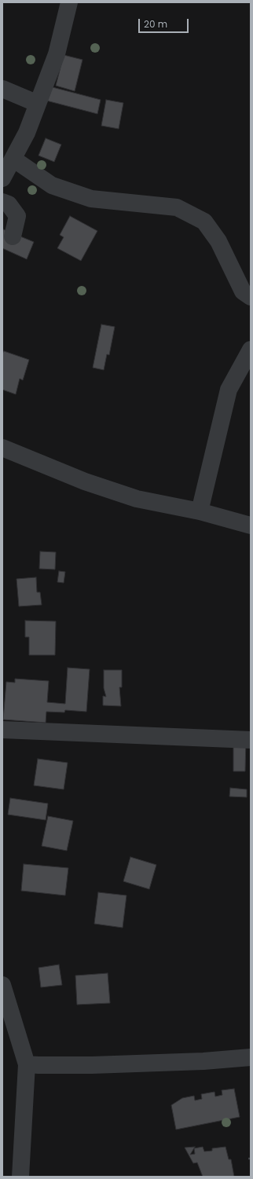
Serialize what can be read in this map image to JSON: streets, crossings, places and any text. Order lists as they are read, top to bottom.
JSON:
{
  "scale_bar": "20 m"
}
